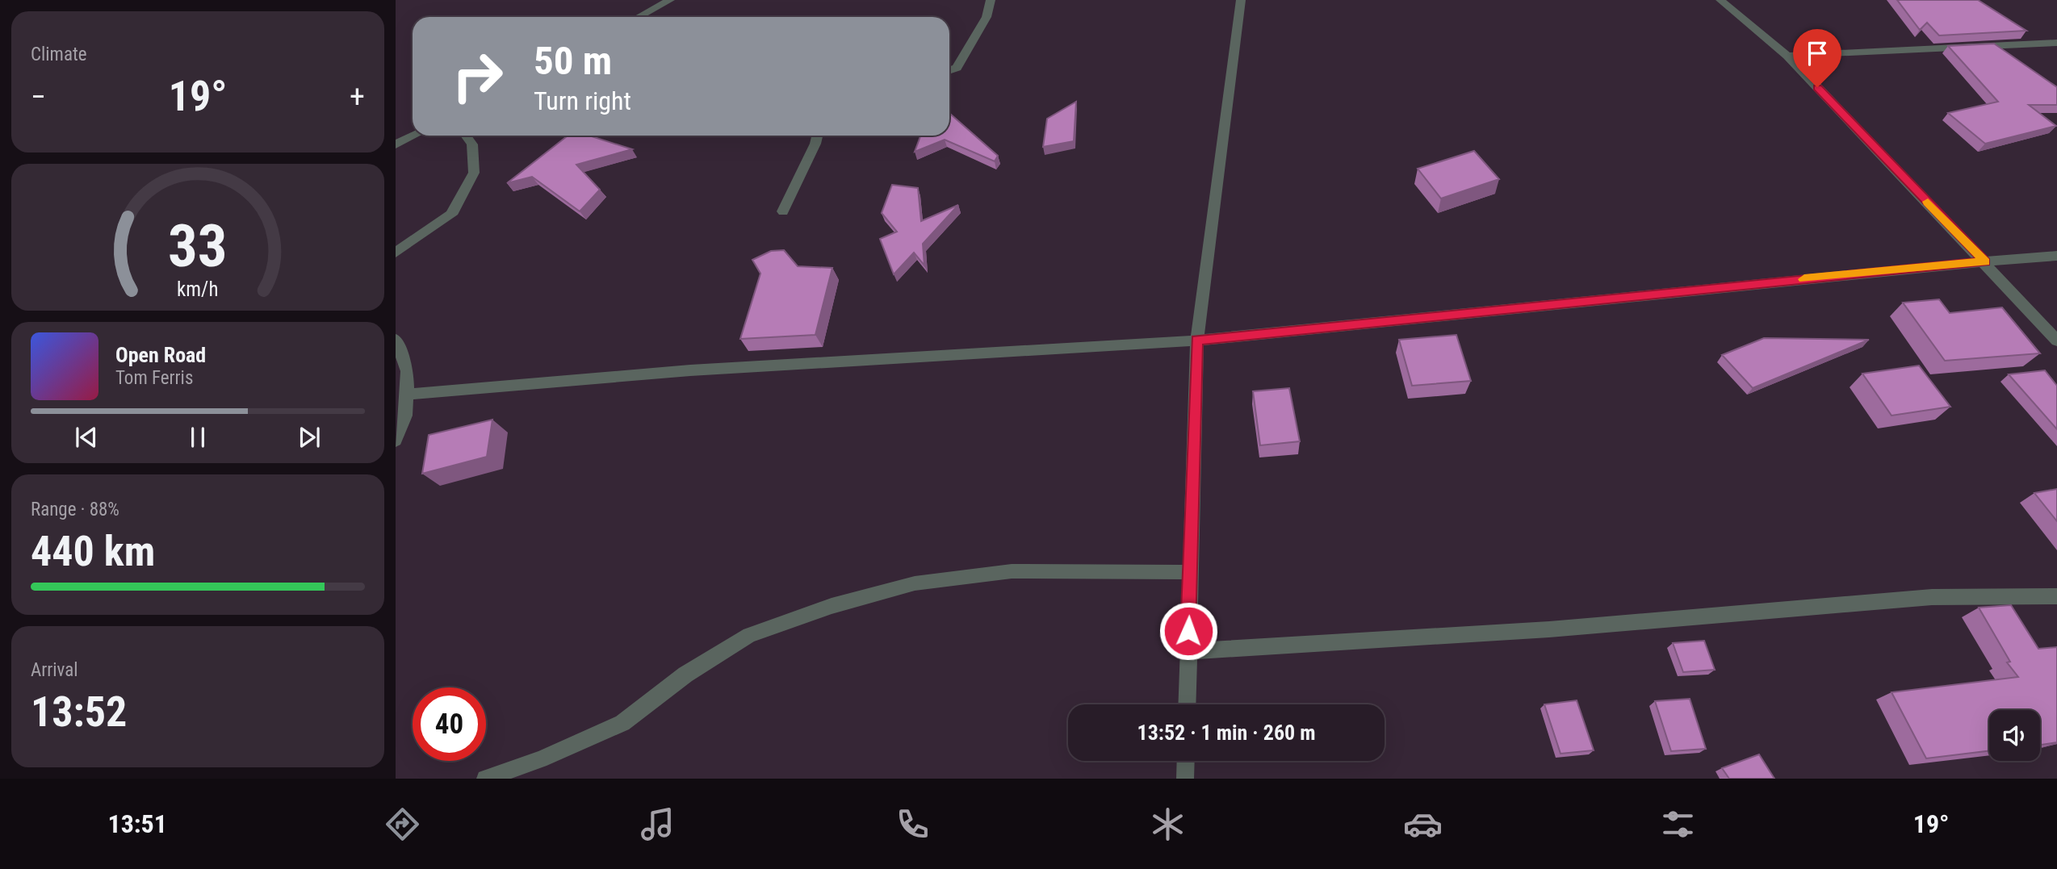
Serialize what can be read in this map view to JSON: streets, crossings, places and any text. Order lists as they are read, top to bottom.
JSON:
{
  "page": {
    "tile": [
      "Climate",
      ["Range · 88%", "440 km"],
      ["Arrival", "13:52"]
    ],
    "turn": ["50 m", "Turn right"],
    "heat": ["−", "19°", "+"],
    "song": ["Open Road", "Tom Ferris"],
    "limit": "40",
    "trip": "13:52 · 1 min · 260 m",
    "tabs": ["13:51", "19°"],
    "gauge": ["33", "km/h"]
  }
}
